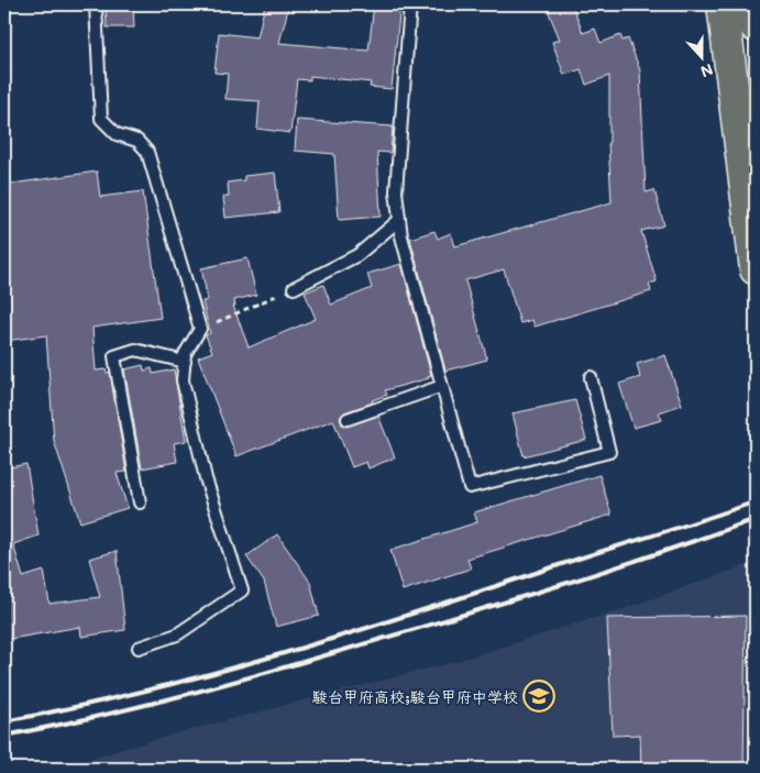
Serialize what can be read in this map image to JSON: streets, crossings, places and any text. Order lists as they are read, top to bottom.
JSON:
{
  "places": {
    "school or university": ["駿台甲府高校;駿台甲府中学校"]
  },
  "north": "bottom"
}
